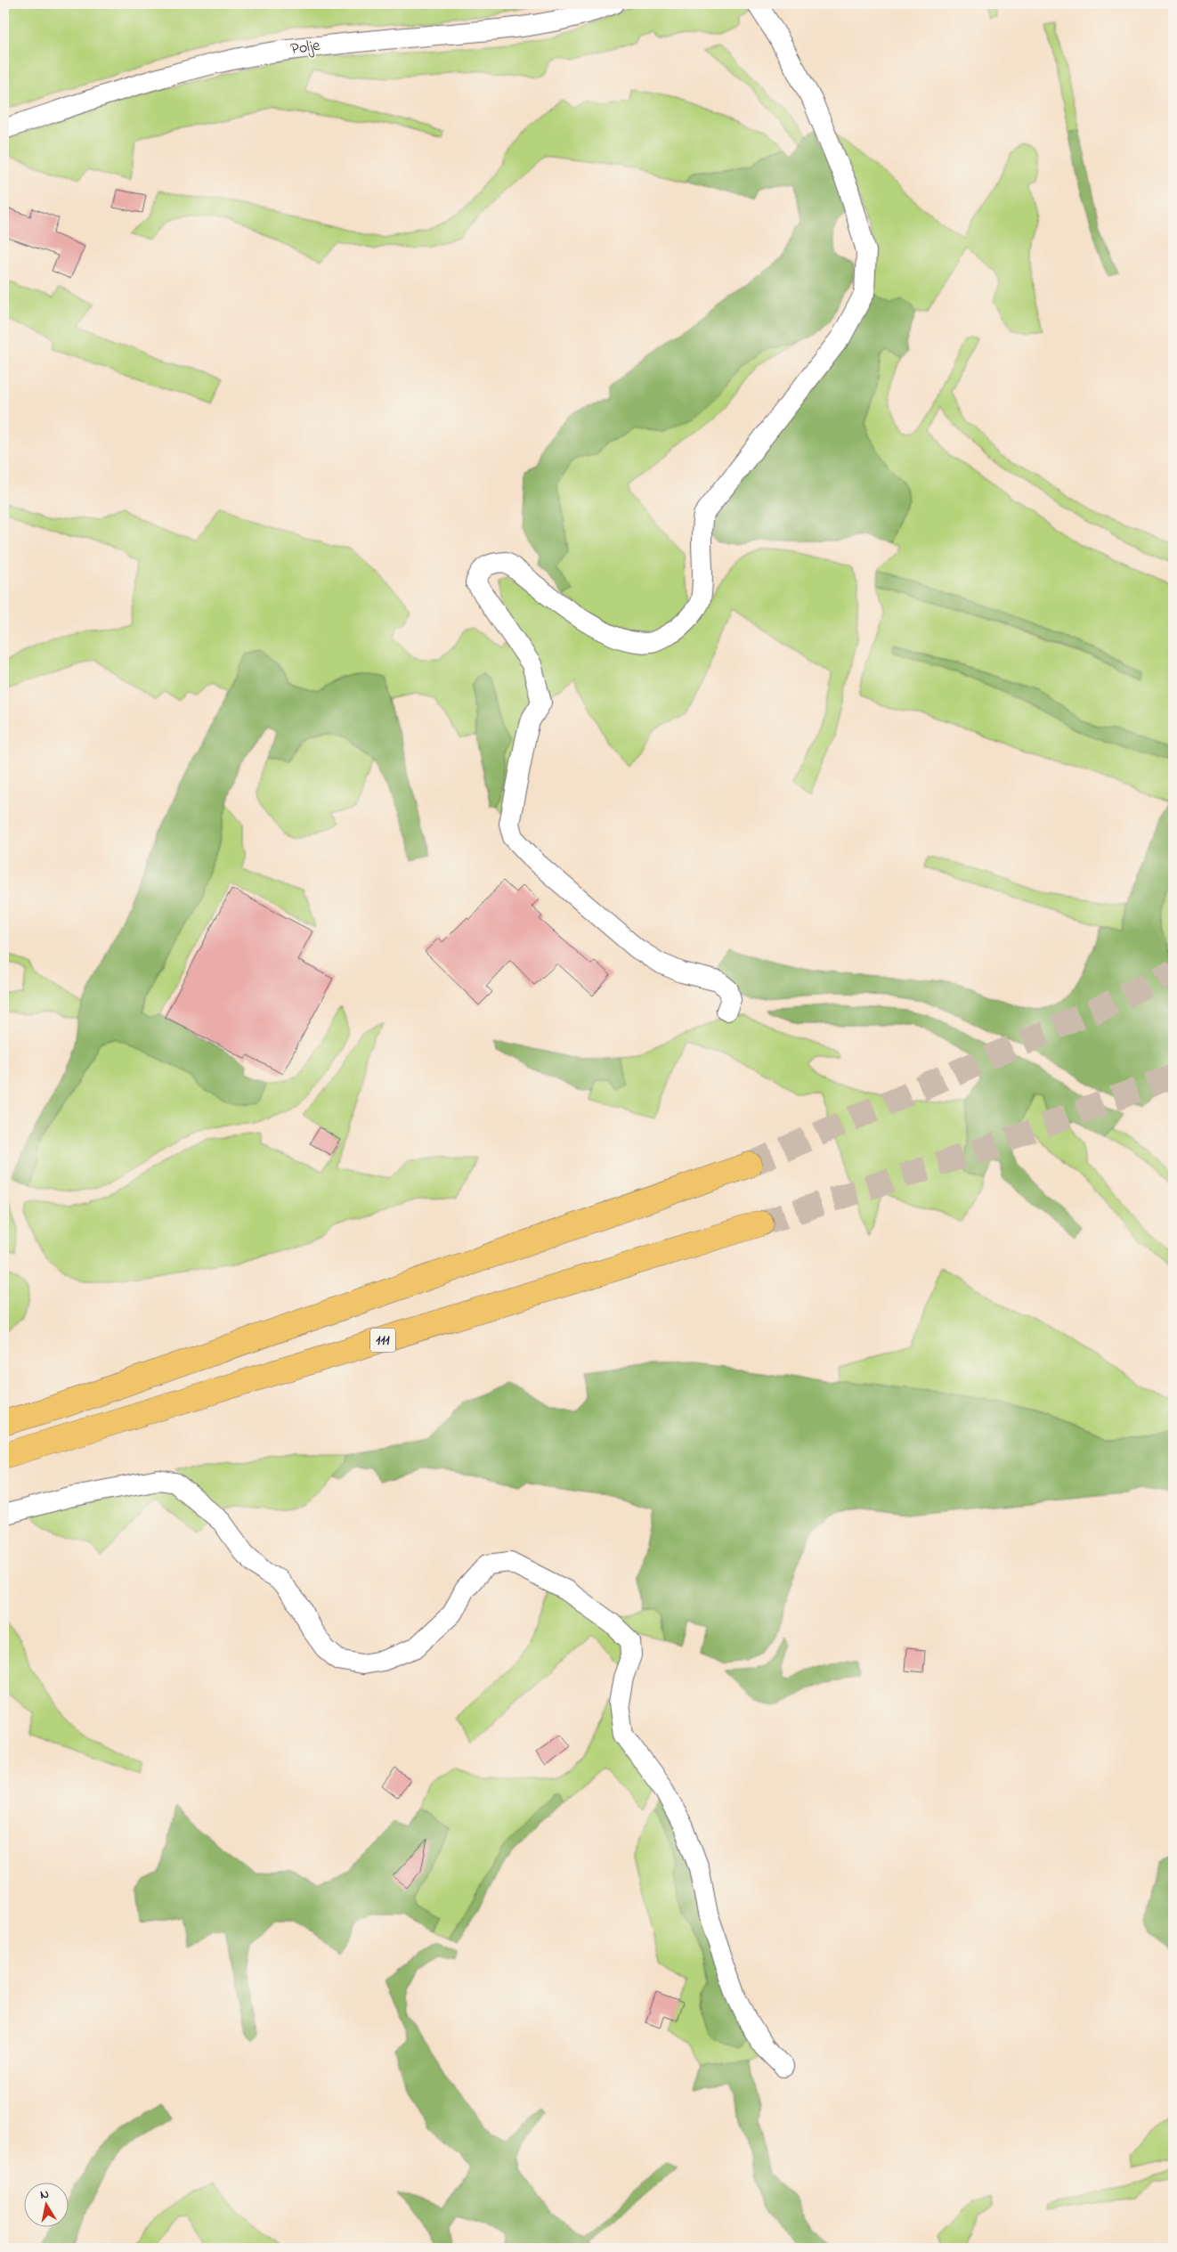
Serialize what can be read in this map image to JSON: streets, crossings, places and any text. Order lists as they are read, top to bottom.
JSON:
{
  "streets": {
    "highway": ["111"],
    "street": ["Polje"]
  },
  "north": "top"
}
